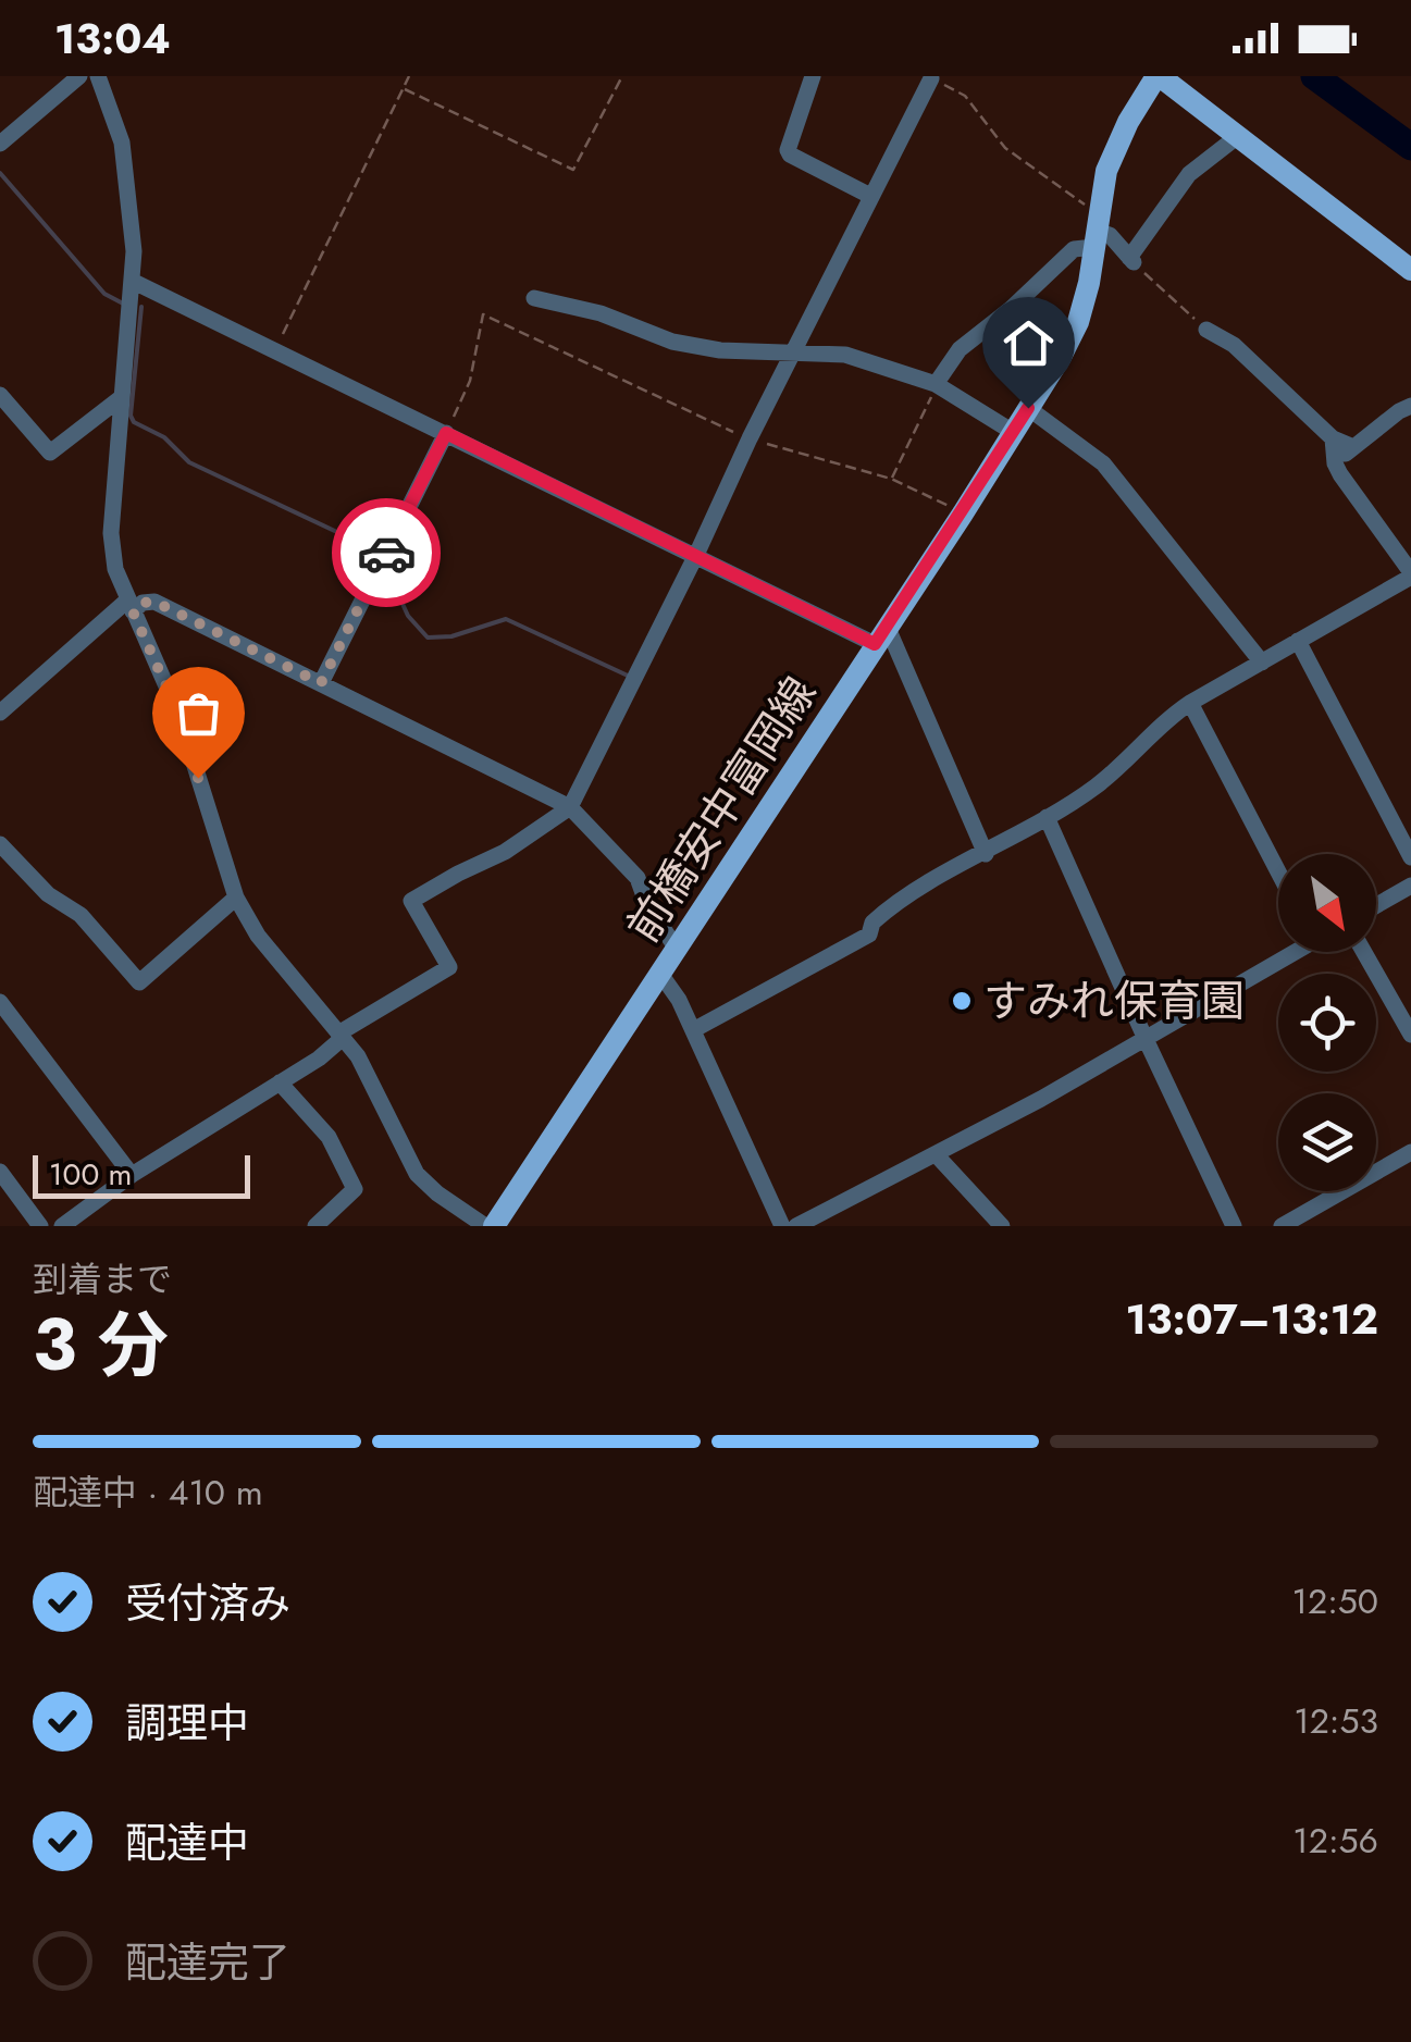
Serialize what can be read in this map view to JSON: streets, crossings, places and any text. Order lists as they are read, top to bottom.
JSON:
{
  "streets": {
    "main road": ["前橋安中富岡線"]
  },
  "places": ["すみれ保育園"],
  "scale_bar": "100 m",
  "north": "bottom right",
  "page": {
    "status": "13:04",
    "scale": "100 m",
    "heading": ["3 分", "到着まで", "13:07–13:12"],
    "bar": "配達中 · 410 m",
    "list": [
      ["受付済み", "12:50"],
      ["調理中", "12:53"],
      ["配達中", "12:56"],
      "配達完了"
    ]
  }
}
